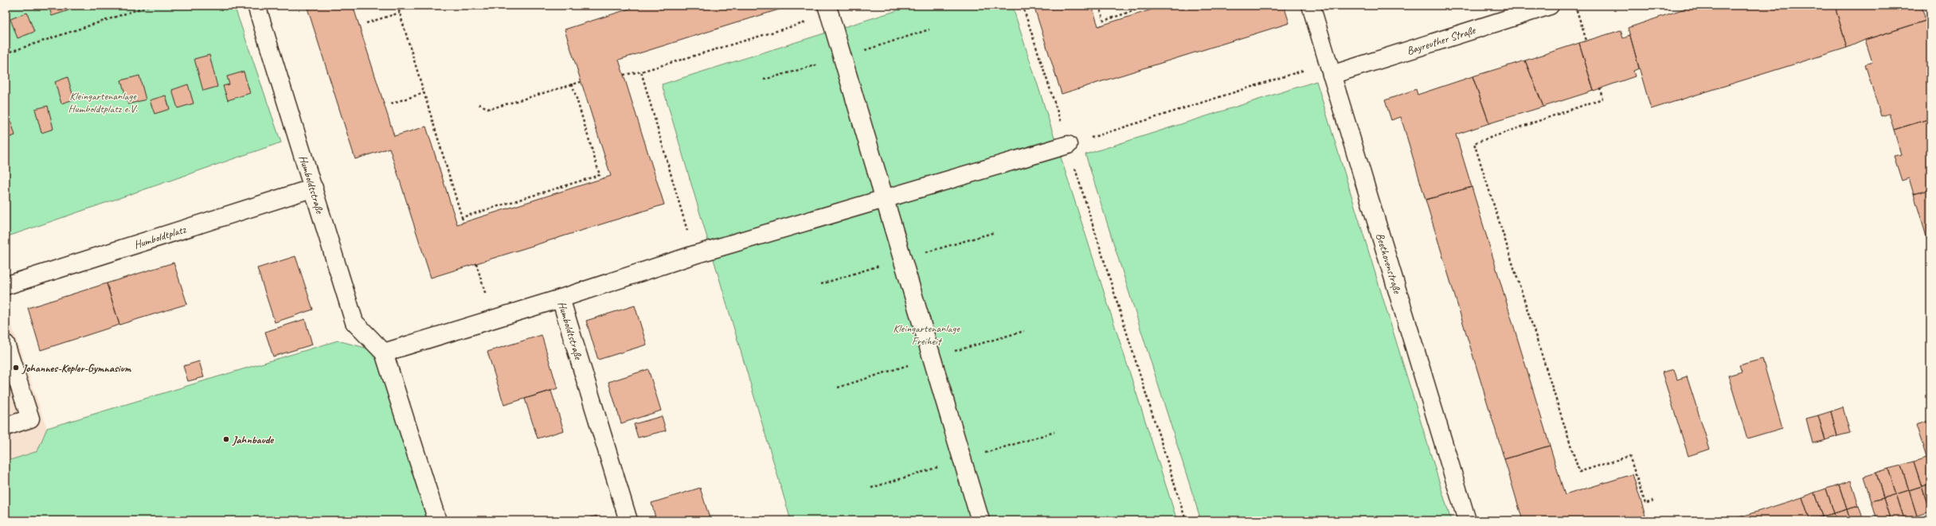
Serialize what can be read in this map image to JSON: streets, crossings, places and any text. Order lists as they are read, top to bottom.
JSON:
{
  "streets": {
    "street": [
      "Bayreuther Straße",
      "Humboldtstraße",
      "Humboldtplatz",
      "Beethovenstraße"
    ]
  },
  "crossings": [
    ["Bayreuther Straße", "Beethovenstraße"],
    ["Humboldtstraße", "Humboldtplatz"]
  ],
  "parks": ["Kleingartenanlage Humboldtplatz e.V.", "Kleingartenanlage Freiheit"],
  "places": ["Johannes-Kepler-Gymnasium", "Jahnbaude"]
}
